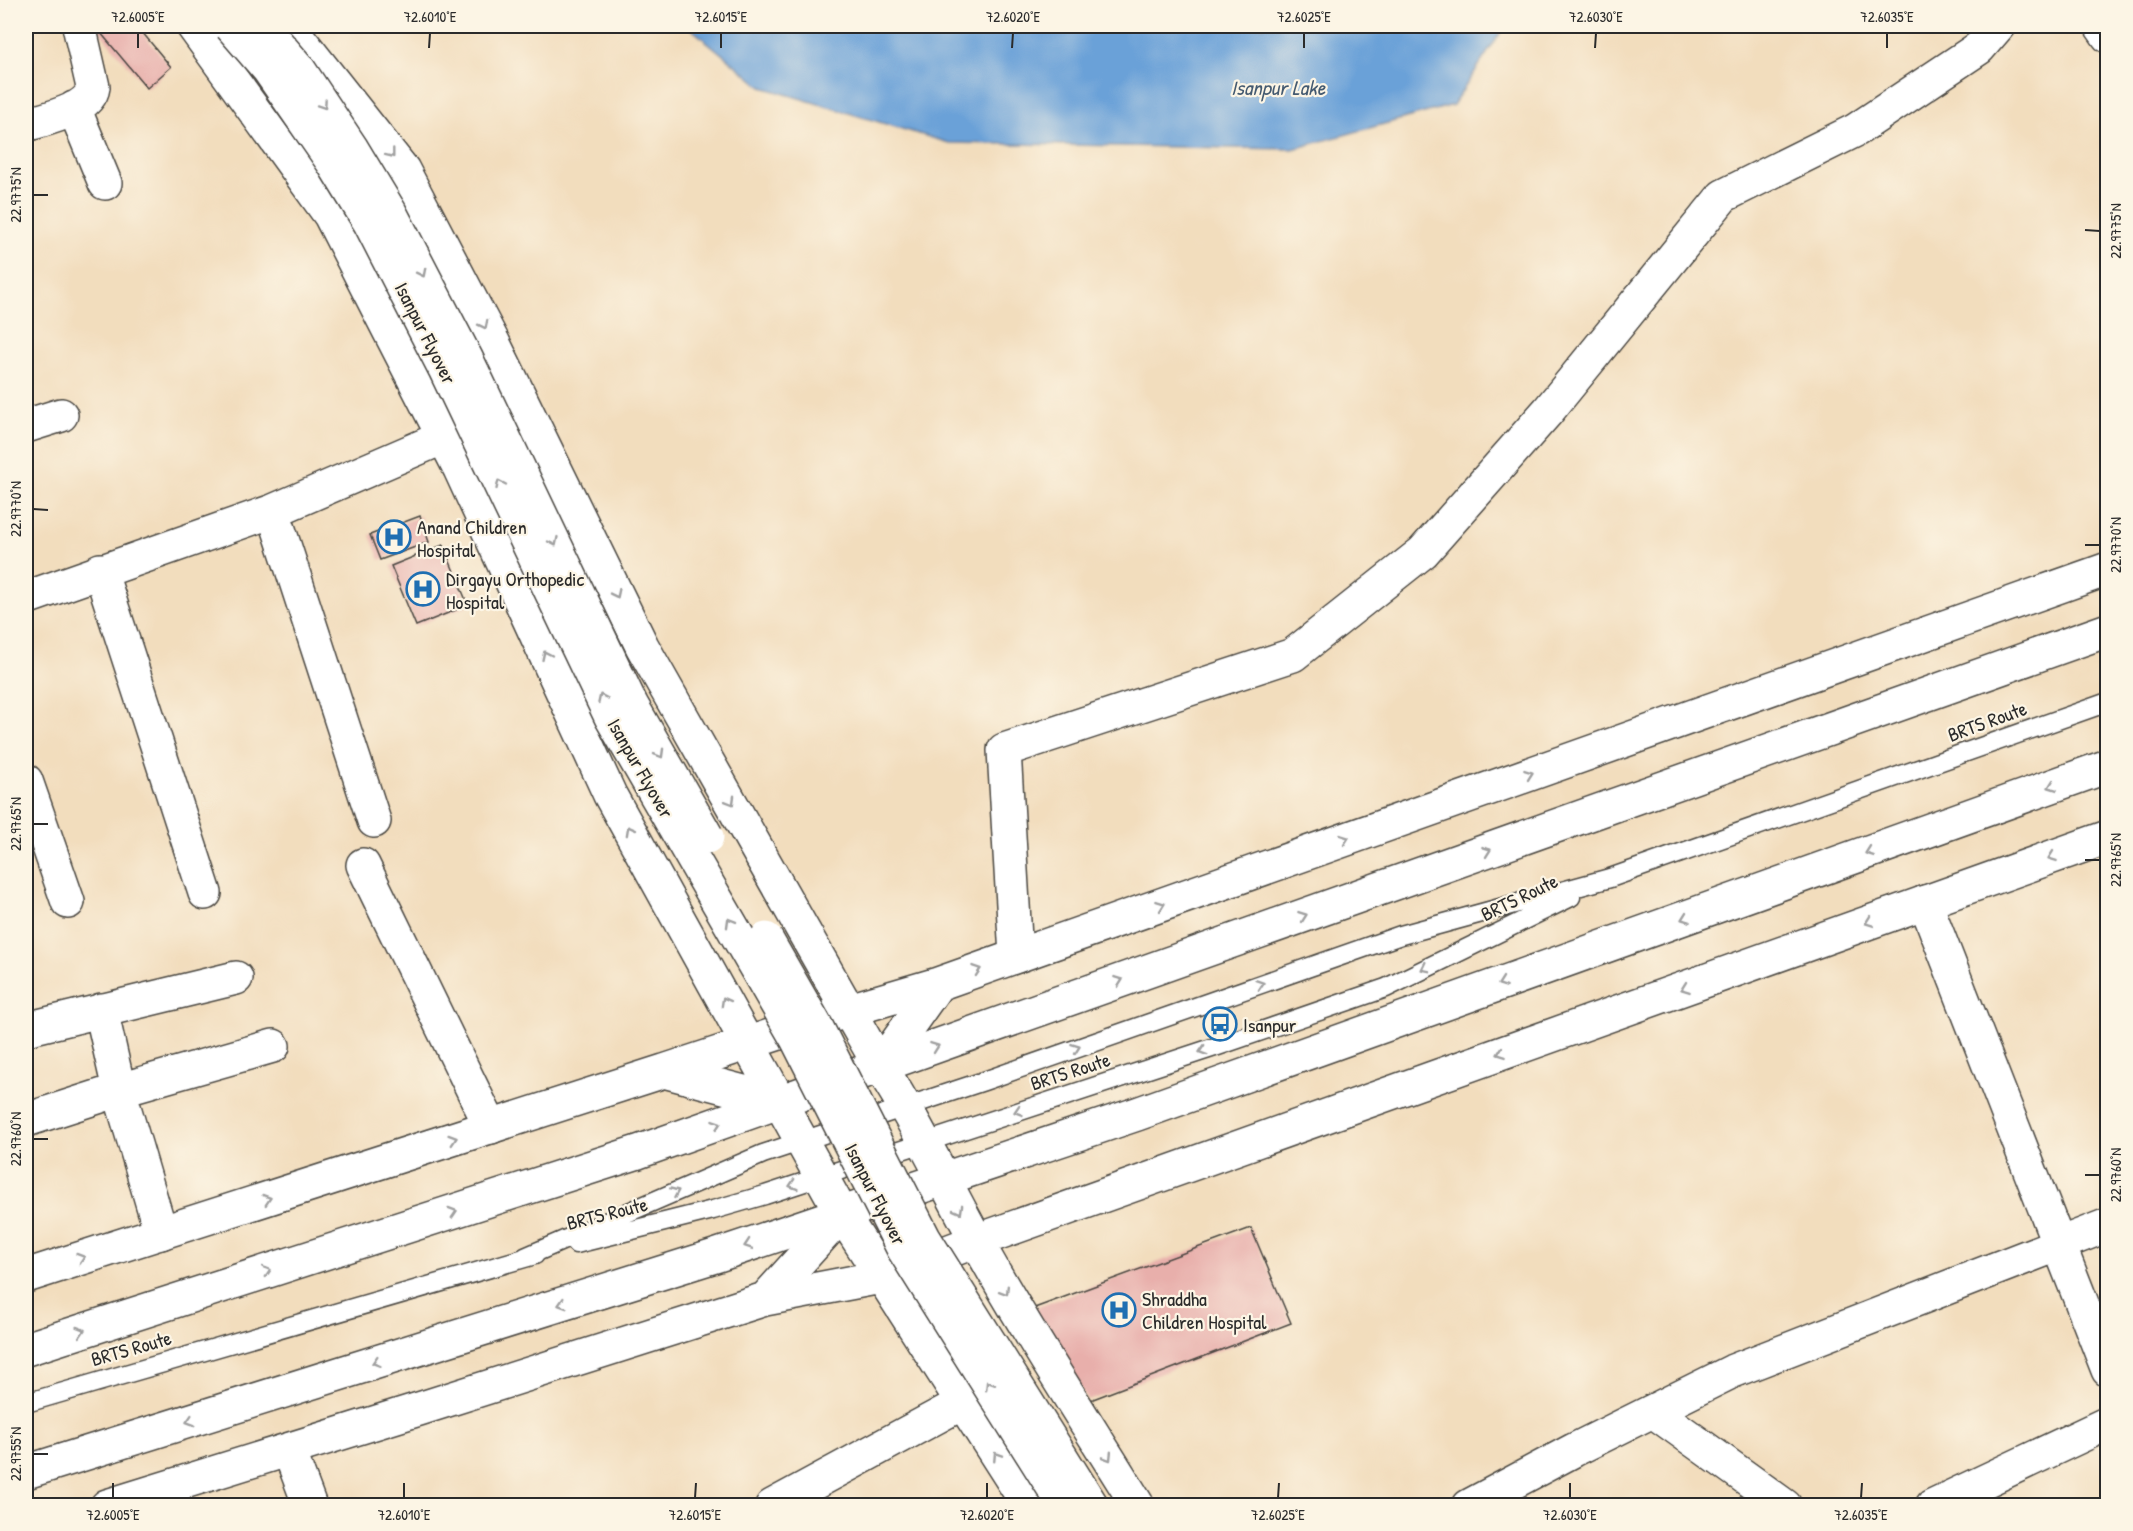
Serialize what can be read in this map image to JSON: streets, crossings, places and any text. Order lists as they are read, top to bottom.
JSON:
{
  "streets": {
    "street": ["Isanpur Flyover"],
    "lane": ["BRTS Route"]
  },
  "water": ["Isanpur Lake"],
  "places": {
    "hospital": ["Anand Children Hospital", "Dirgayu Orthopedic Hospital", "Shraddha Children Hospital"],
    "bus stop": ["Isanpur"]
  },
  "coordinates": [
    "72.6005°E",
    "72.6010°E",
    "72.6015°E",
    "72.6020°E",
    "72.6025°E",
    "72.6030°E",
    "72.6035°E",
    "22.9775°N",
    "22.9770°N",
    "22.9765°N",
    "22.9760°N",
    "22.9755°N"
  ]
}
